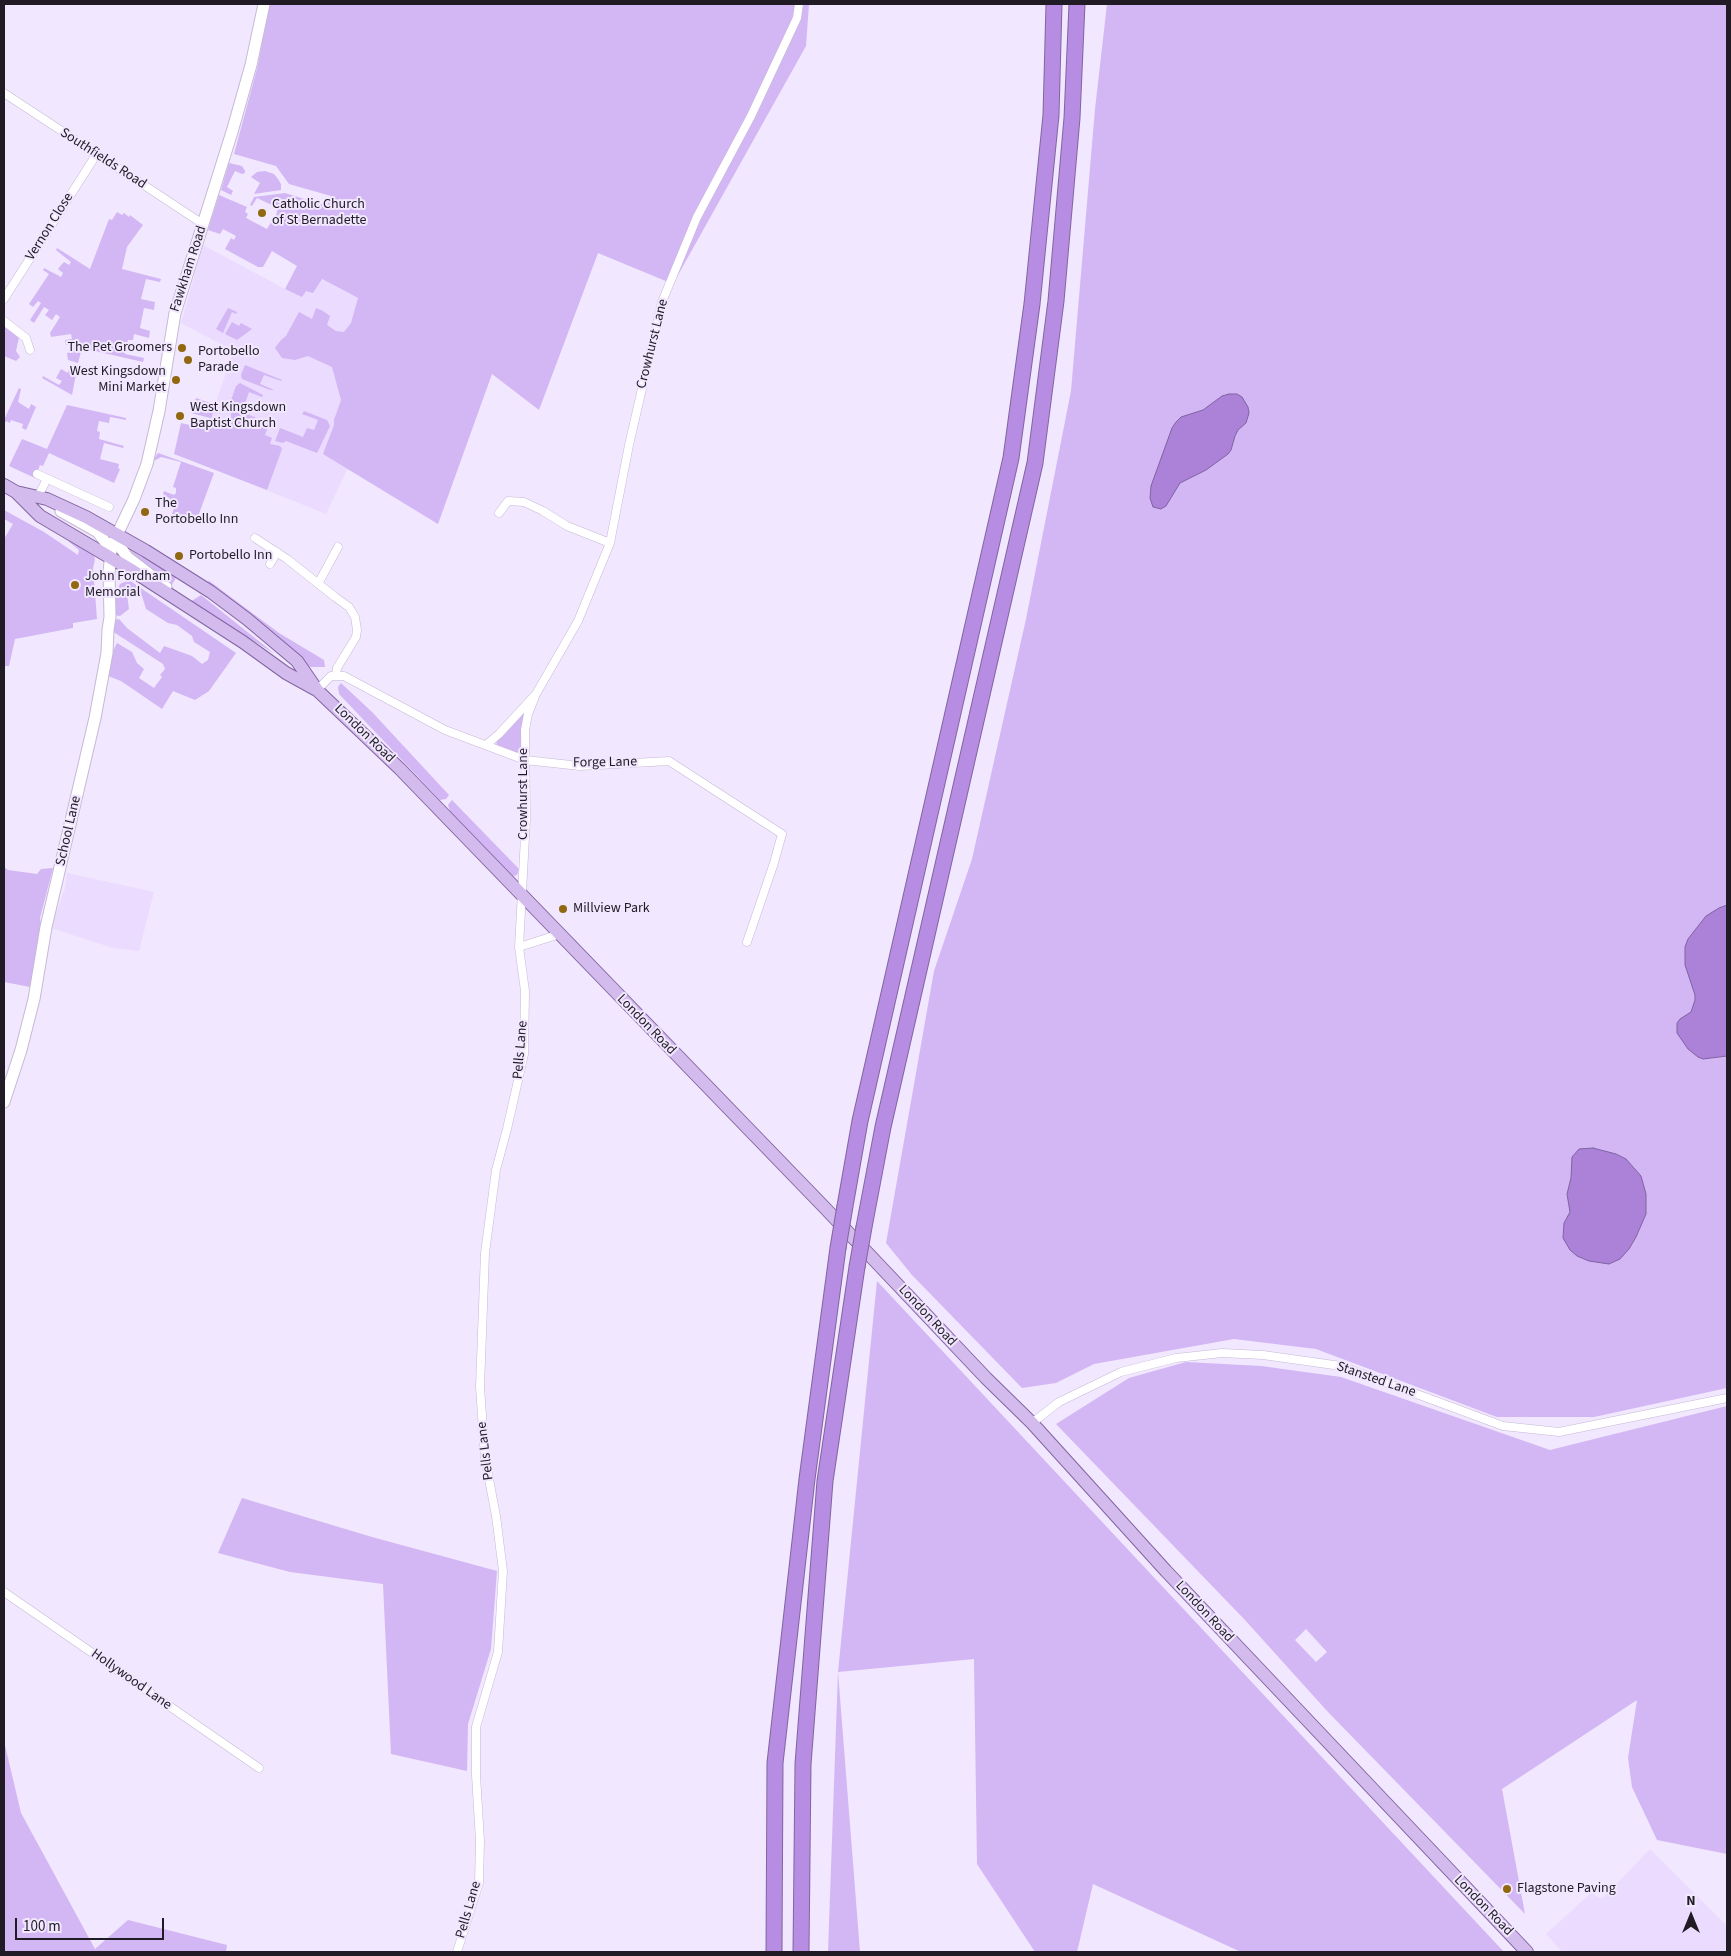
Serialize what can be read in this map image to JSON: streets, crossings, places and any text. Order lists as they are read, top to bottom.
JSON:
{
  "streets": {
    "main road": ["London Road"],
    "street": [
      "Southfields Road",
      "Vernon Close",
      "Fawkham Road",
      "Crowhurst Lane",
      "Forge Lane",
      "School Lane",
      "Pells Lane",
      "Stansted Lane",
      "Hollywood Lane"
    ]
  },
  "crossings": [
    ["Southfields Road", "Vernon Close"],
    ["Southfields Road", "Fawkham Road"],
    ["Fawkham Road", "London Road"],
    ["Fawkham Road", "School Lane"],
    ["Crowhurst Lane", "London Road"],
    ["Crowhurst Lane", "Forge Lane"],
    ["Crowhurst Lane", "Pells Lane"],
    ["London Road", "School Lane"],
    ["London Road", "Pells Lane"],
    ["London Road", "Stansted Lane"]
  ],
  "places": [
    "Catholic Church of St Bernadette",
    "The Pet Groomers",
    "Portobello Parade",
    "West Kingsdown Mini Market",
    "West Kingsdown Baptist Church",
    "The Portobello Inn",
    "Portobello Inn",
    "John Fordham Memorial",
    "Millview Park",
    "Flagstone Paving"
  ],
  "scale_bar": "100 m",
  "north": "top"
}
